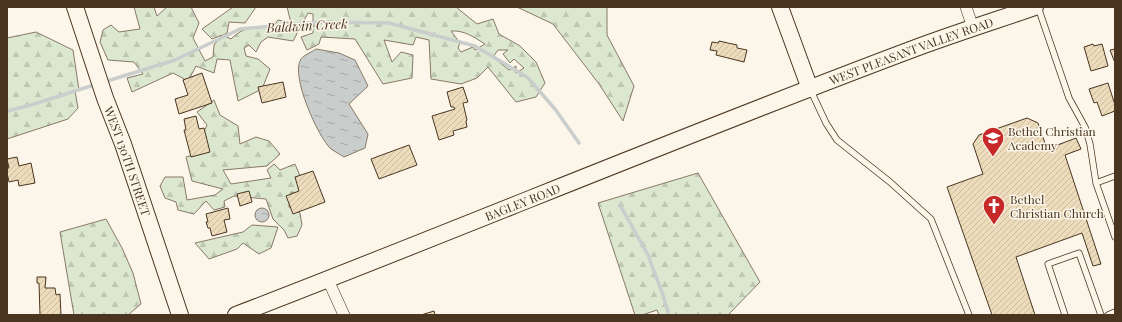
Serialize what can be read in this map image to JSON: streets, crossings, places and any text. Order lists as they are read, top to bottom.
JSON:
{
  "streets": {
    "main road": ["WEST PLEASANT VALLEY ROAD", "WEST 130TH STREET", "BAGLEY ROAD"]
  },
  "crossings": [
    ["WEST PLEASANT VALLEY ROAD", "BAGLEY ROAD"]
  ],
  "water": ["Baldwin Creek"],
  "places": {
    "school or university": ["Bethel Christian Academy"],
    "church": ["Bethel Christian Church"]
  }
}
